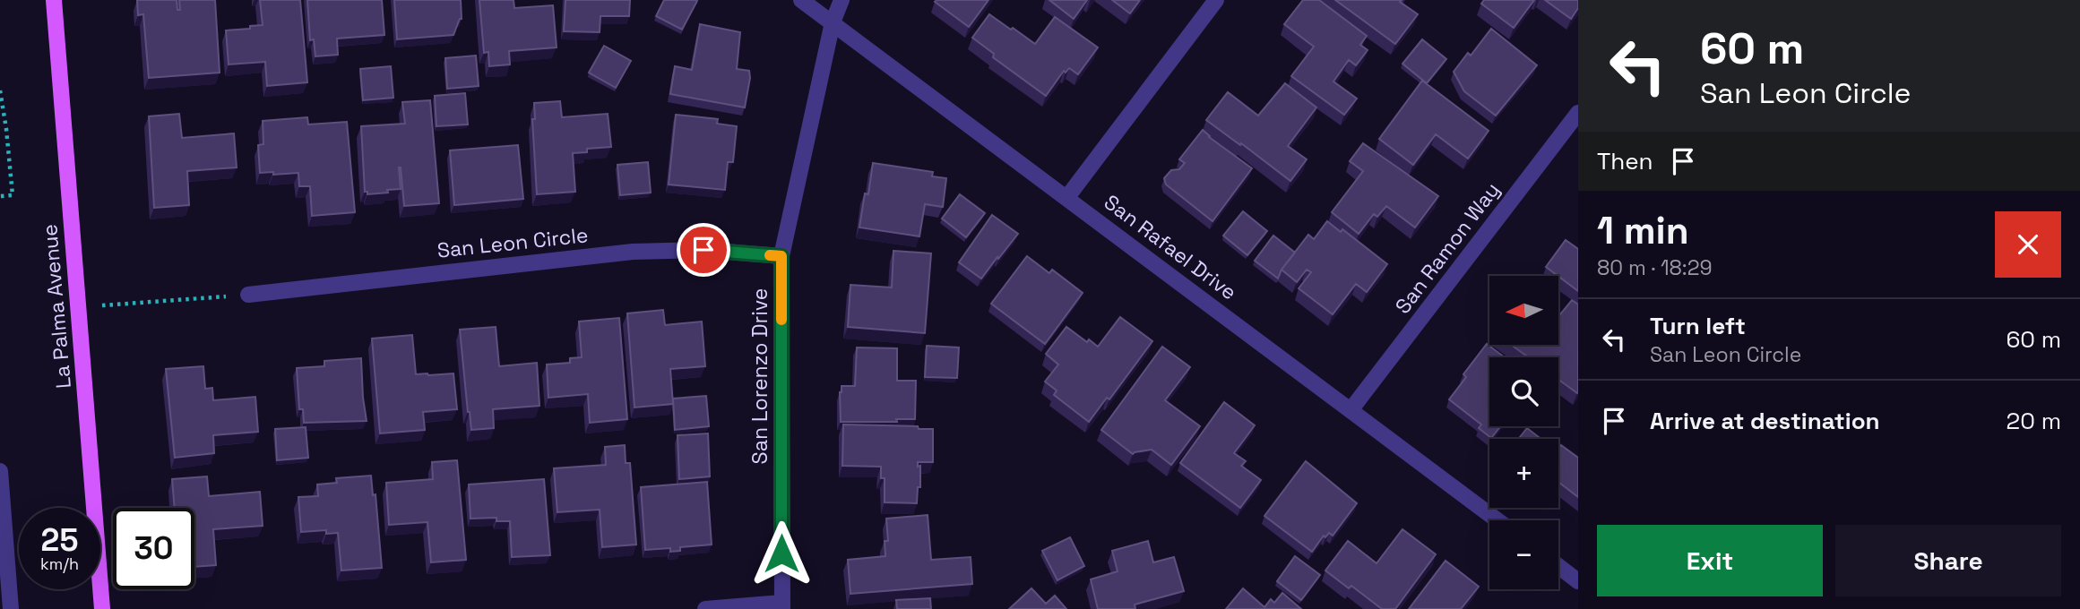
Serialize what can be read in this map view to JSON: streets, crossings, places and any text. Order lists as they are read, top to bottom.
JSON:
{
  "streets": {
    "main road": ["La Palma Avenue"],
    "street": [
      "San Leon Circle",
      "San Rafael Drive",
      "San Ramon Way",
      "San Lorenzo Drive"
    ]
  },
  "crossings": [
    ["San Leon Circle", "San Lorenzo Drive"],
    ["San Rafael Drive", "San Ramon Way"],
    ["San Rafael Drive", "San Lorenzo Drive"]
  ],
  "north": "left",
  "page": {
    "turn": ["60 m", "San Leon Circle"],
    "then": "Then",
    "heading": ["1 min", "80 m · 18:29"],
    "map_buttons": ["+", "−"],
    "list": [
      {
        "name": "Turn left",
        "note": "San Leon Circle",
        "value": "60 m"
      },
      {
        "name": "Arrive at destination",
        "value": "20 m"
      }
    ],
    "speed": "25 km/h",
    "limit": "30",
    "buttons": ["Exit", "Share"]
  }
}
